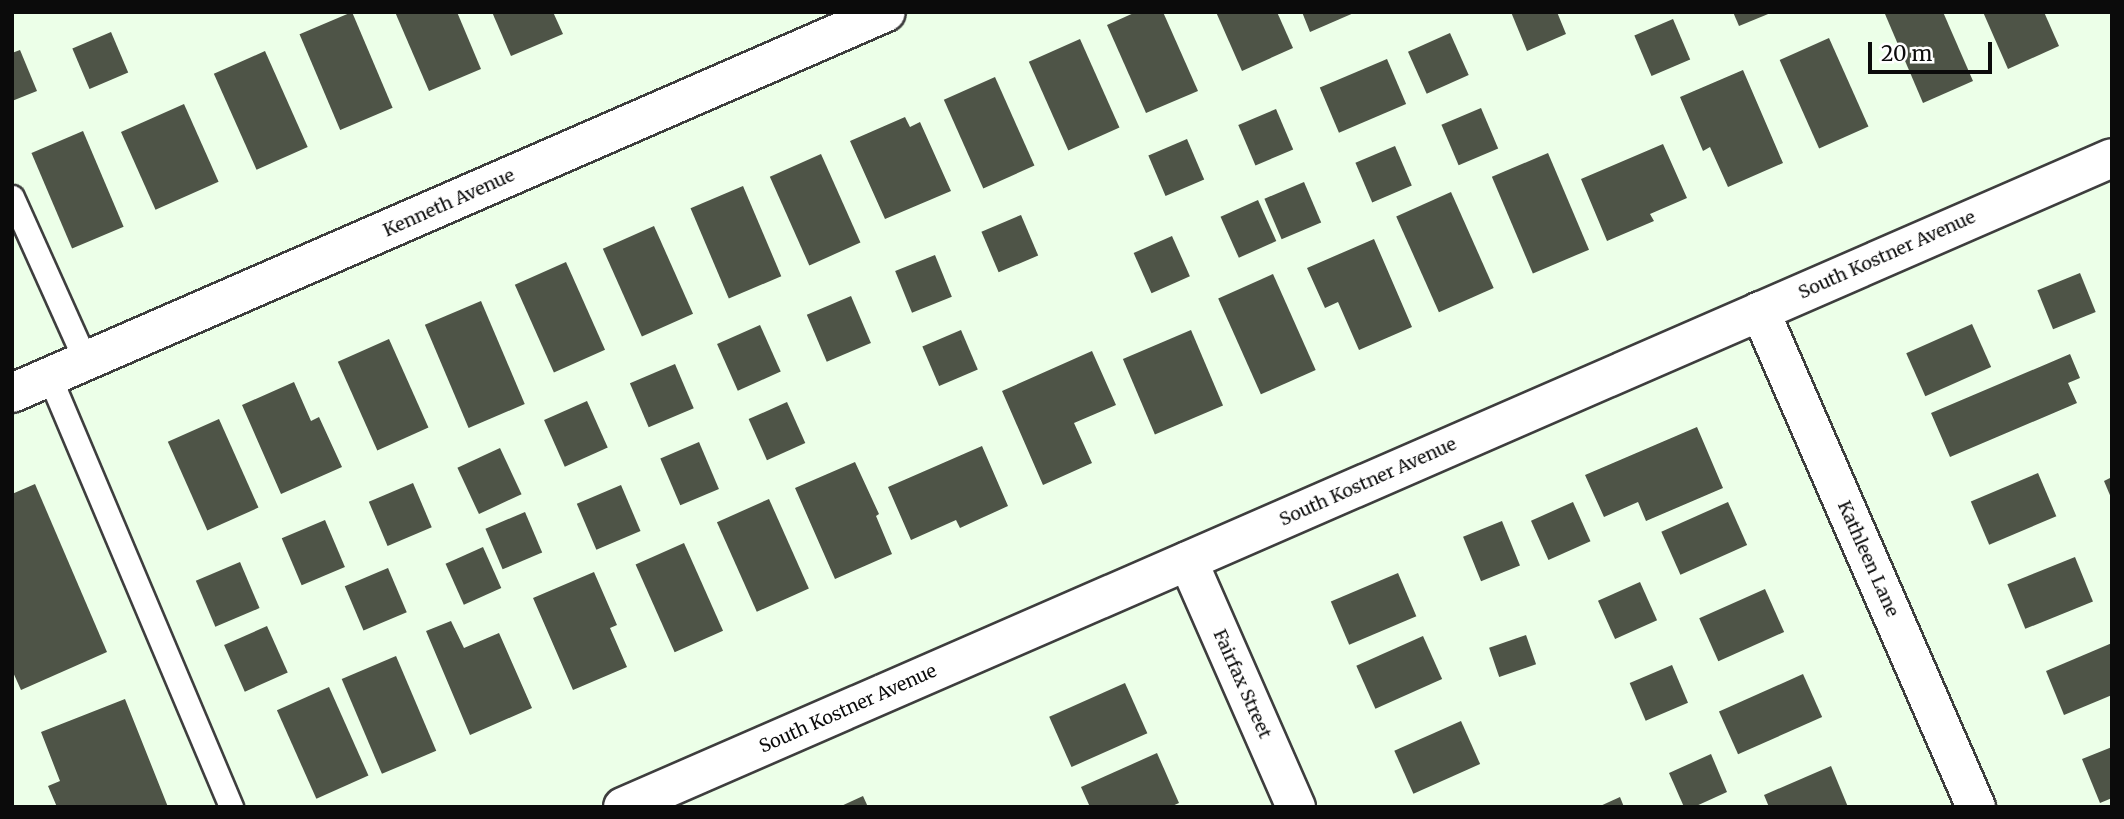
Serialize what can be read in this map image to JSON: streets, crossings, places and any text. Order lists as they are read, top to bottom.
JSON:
{
  "streets": {
    "street": [
      "Kenneth Avenue",
      "South Kostner Avenue",
      "Kathleen Lane",
      "Fairfax Street"
    ]
  },
  "crossings": [
    ["South Kostner Avenue", "Kathleen Lane"],
    ["South Kostner Avenue", "Fairfax Street"]
  ],
  "scale_bar": "20 m"
}
